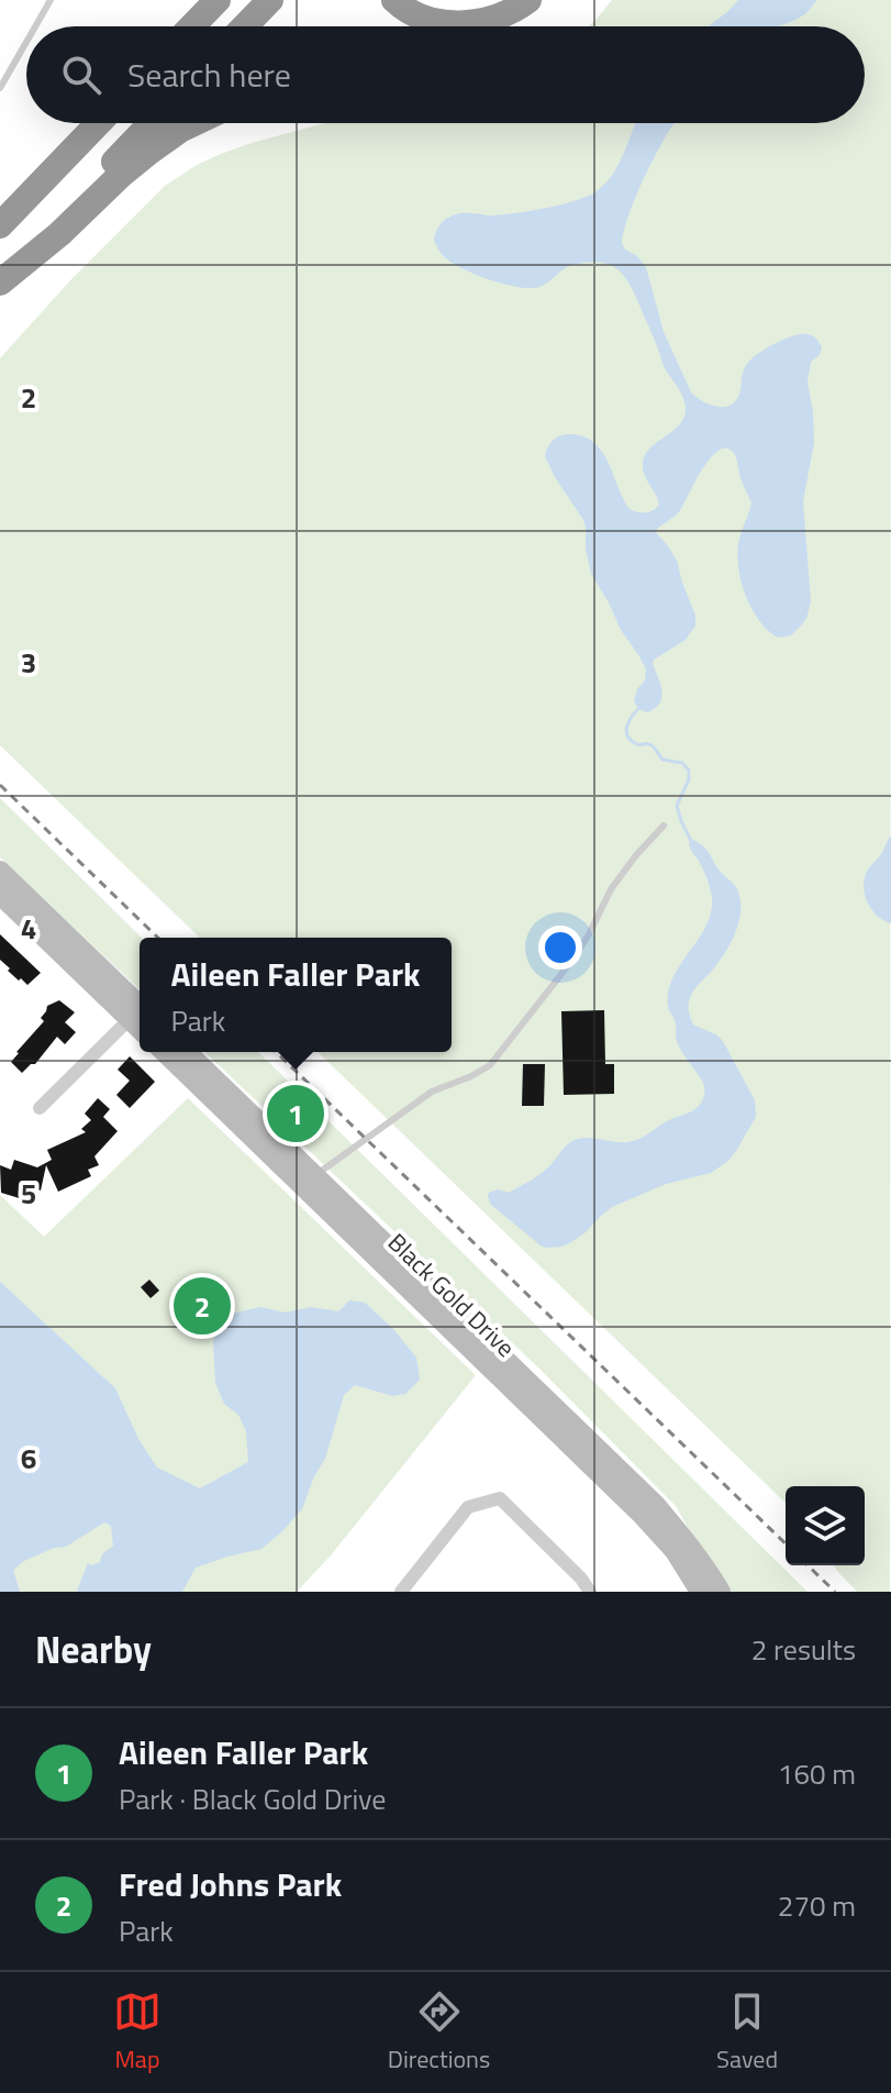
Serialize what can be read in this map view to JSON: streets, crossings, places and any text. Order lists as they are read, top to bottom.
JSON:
{
  "streets": {
    "main road": ["Black Gold Drive"]
  },
  "page": {
    "search": "Search here",
    "popup": ["Aileen Faller Park", "Park"],
    "pins": ["1", "2"],
    "heading": ["Nearby", "2 results"],
    "list": [
      {
        "mark": "1",
        "name": "Aileen Faller Park",
        "note": "Park · Black Gold Drive",
        "value": "160 m"
      },
      {
        "mark": "2",
        "name": "Fred Johns Park",
        "note": "Park",
        "value": "270 m"
      }
    ],
    "nav": ["Map", "Directions", "Saved"]
  },
  "grid": {
    "rows": [
      "2",
      "3",
      "4",
      "5",
      "6"
    ]
  }
}
